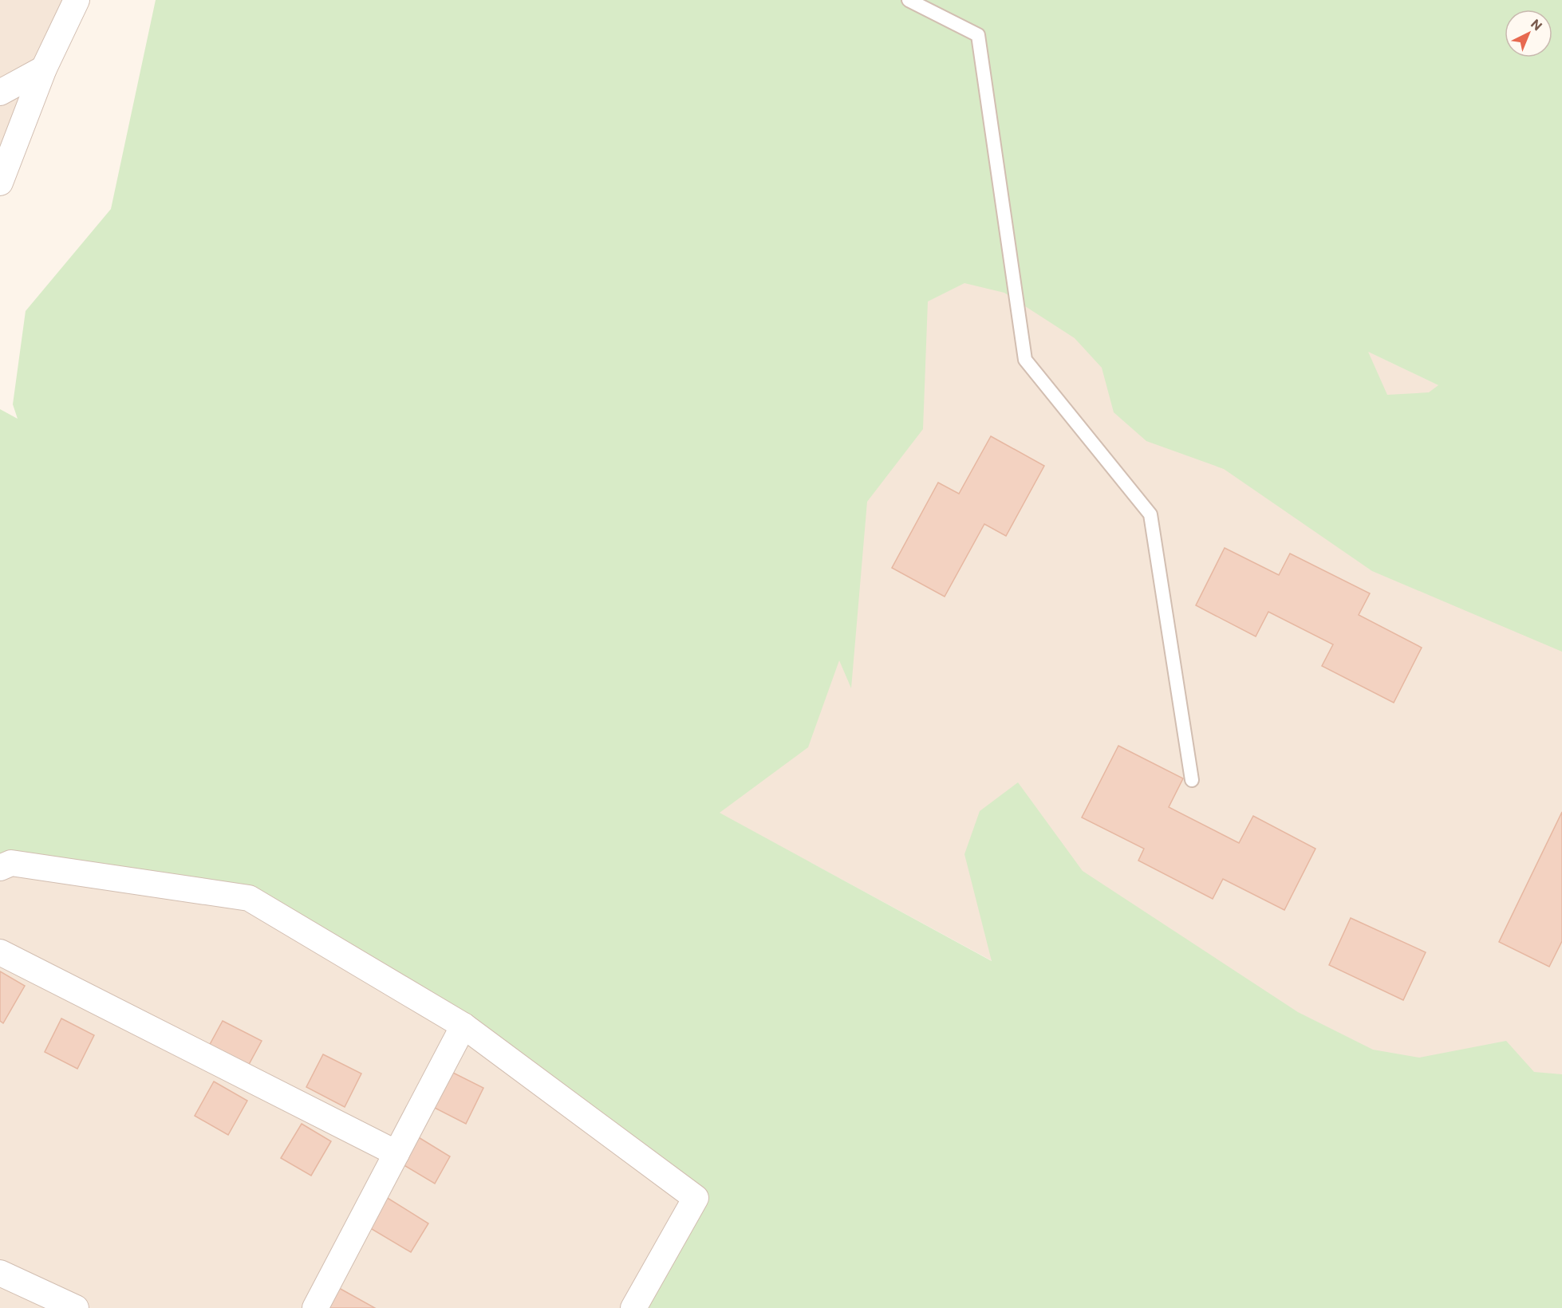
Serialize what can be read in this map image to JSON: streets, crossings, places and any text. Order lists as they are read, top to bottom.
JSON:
{
  "north": "top right"
}
